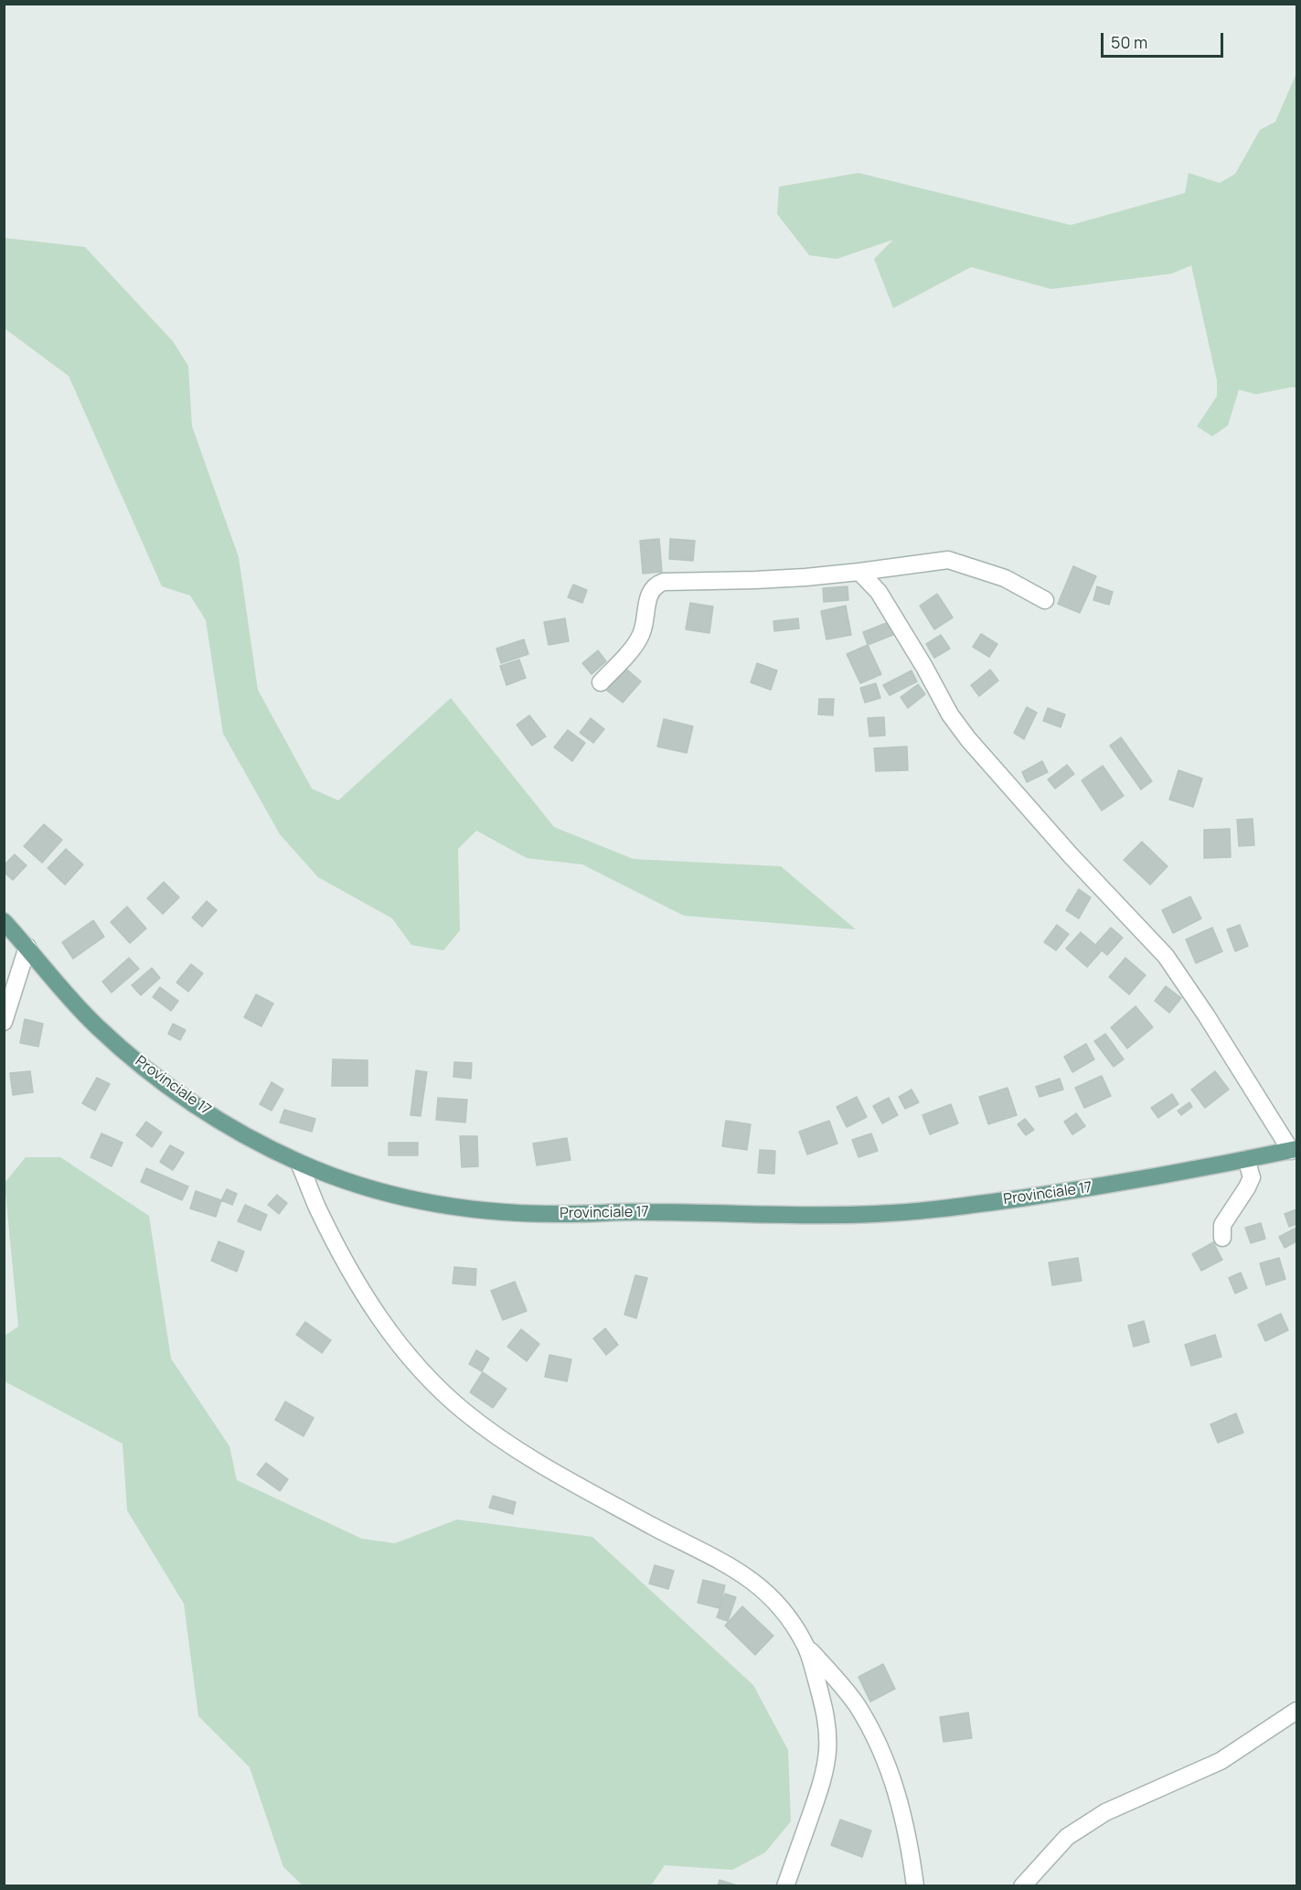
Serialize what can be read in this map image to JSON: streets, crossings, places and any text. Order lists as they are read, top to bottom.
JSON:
{
  "streets": {
    "main road": ["Provinciale 17"]
  },
  "scale_bar": "50 m"
}
